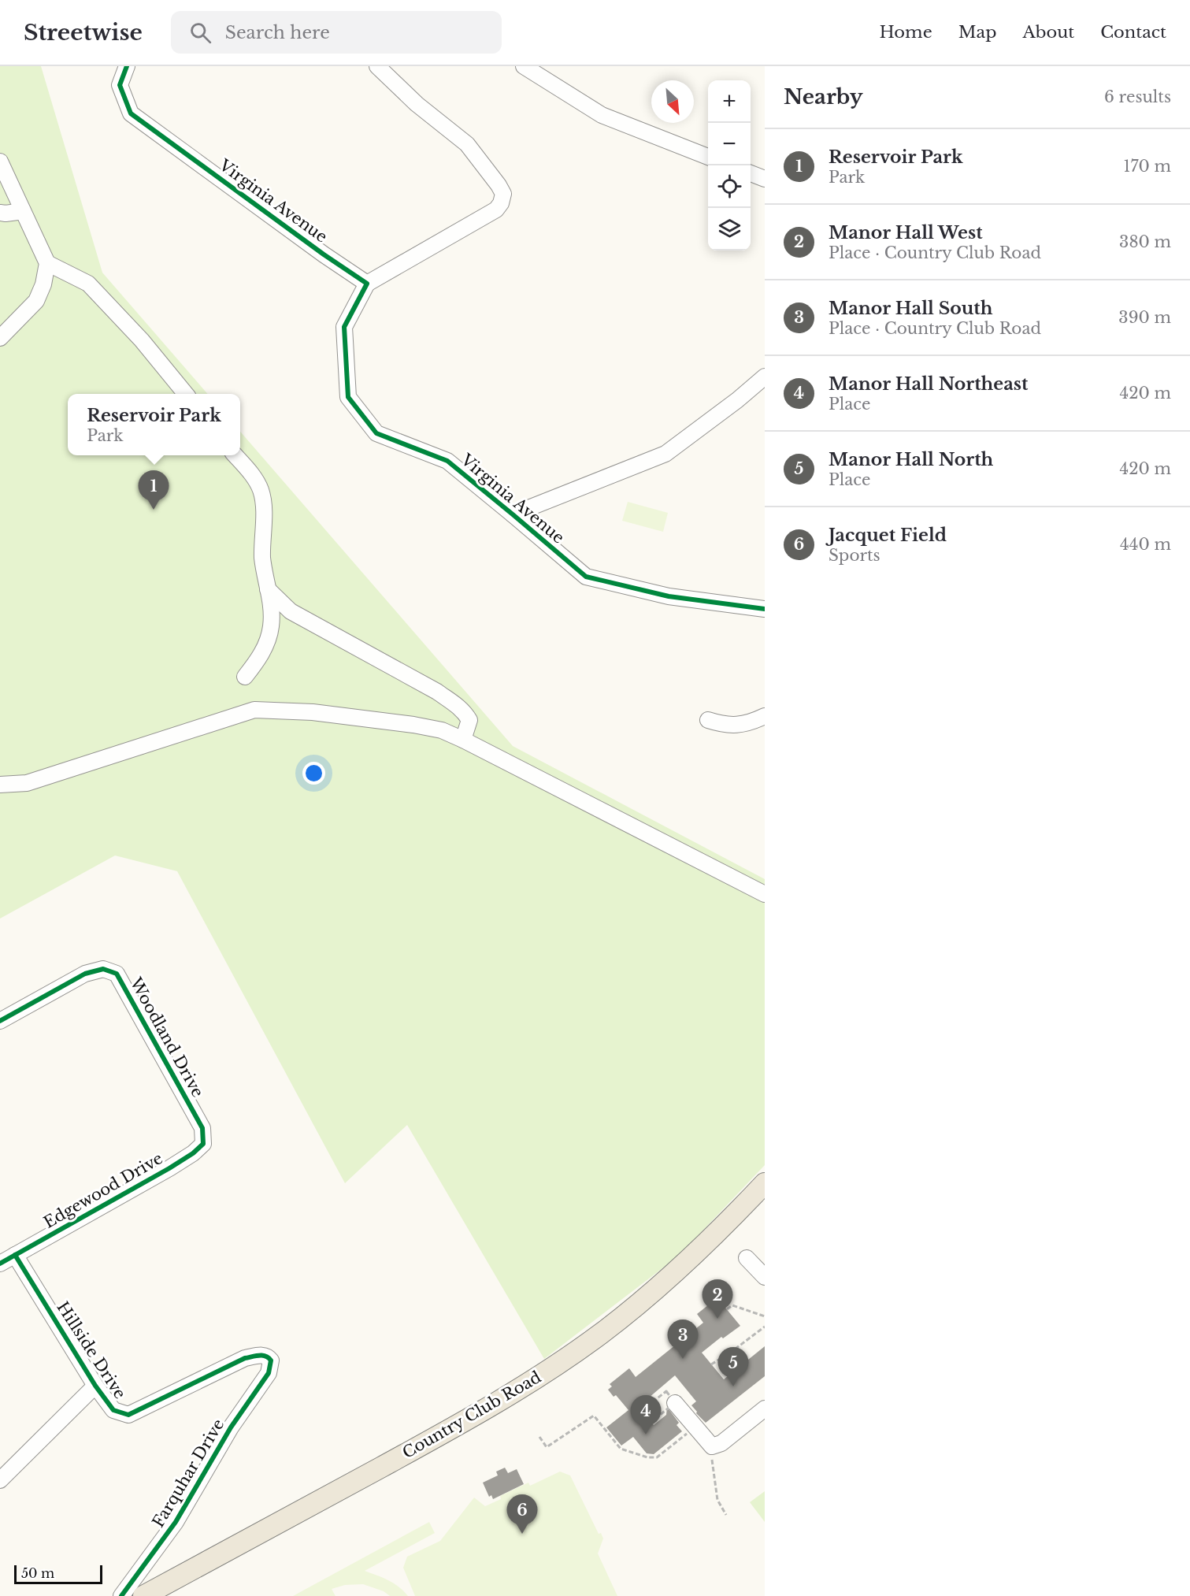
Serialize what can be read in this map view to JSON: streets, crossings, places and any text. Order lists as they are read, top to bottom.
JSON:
{
  "streets": {
    "main road": ["Country Club Road"],
    "street": [
      "Virginia Avenue",
      "Woodland Drive",
      "Edgewood Drive",
      "Hillside Drive",
      "Farquhar Drive"
    ]
  },
  "crossings": [
    ["Woodland Drive", "Edgewood Drive"],
    ["Edgewood Drive", "Hillside Drive"],
    ["Hillside Drive", "Farquhar Drive"]
  ],
  "scale_bar": "50 m",
  "north": "bottom right",
  "page": {
    "header": "Streetwise",
    "search": "Search here",
    "nav": [
      "Home",
      "Map",
      "About",
      "Contact"
    ],
    "heading": ["Nearby", "6 results"],
    "map_buttons": ["+", "−"],
    "list": [
      {
        "mark": "1",
        "name": "Reservoir Park",
        "note": "Park",
        "value": "170 m"
      },
      {
        "mark": "2",
        "name": "Manor Hall West",
        "note": "Place · Country Club Road",
        "value": "380 m"
      },
      {
        "mark": "3",
        "name": "Manor Hall South",
        "note": "Place · Country Club Road",
        "value": "390 m"
      },
      {
        "mark": "4",
        "name": "Manor Hall Northeast",
        "note": "Place",
        "value": "420 m"
      },
      {
        "mark": "5",
        "name": "Manor Hall North",
        "note": "Place",
        "value": "420 m"
      },
      {
        "mark": "6",
        "name": "Jacquet Field",
        "note": "Sports",
        "value": "440 m"
      }
    ],
    "popup": ["Reservoir Park", "Park"],
    "pins": [
      "1",
      "2",
      "3",
      "5",
      "4",
      "6"
    ],
    "scale": "50 m"
  }
}
